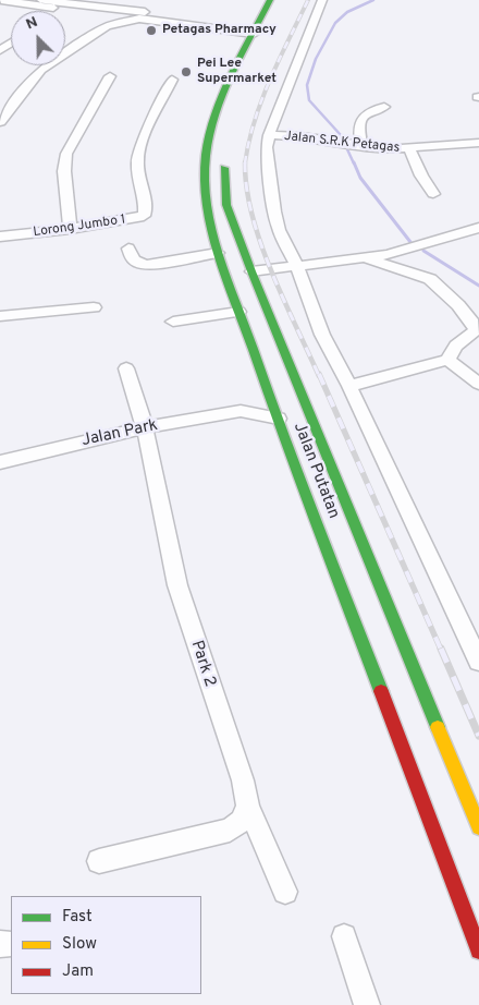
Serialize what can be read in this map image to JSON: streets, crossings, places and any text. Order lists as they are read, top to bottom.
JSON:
{
  "streets": {
    "highway": ["Jalan Putatan"],
    "street": [
      "Jalan S.R.K Petagas",
      "Lorong Jumbo 1",
      "Jalan Park",
      "Park 2"
    ]
  },
  "crossings": [
    ["Jalan Park", "Jalan Putatan"],
    ["Jalan Park", "Park 2"]
  ],
  "places": ["Petagas Pharmacy", "Pei Lee Supermarket"],
  "legend": ["Fast", "Slow", "Jam"],
  "north": "top left"
}
